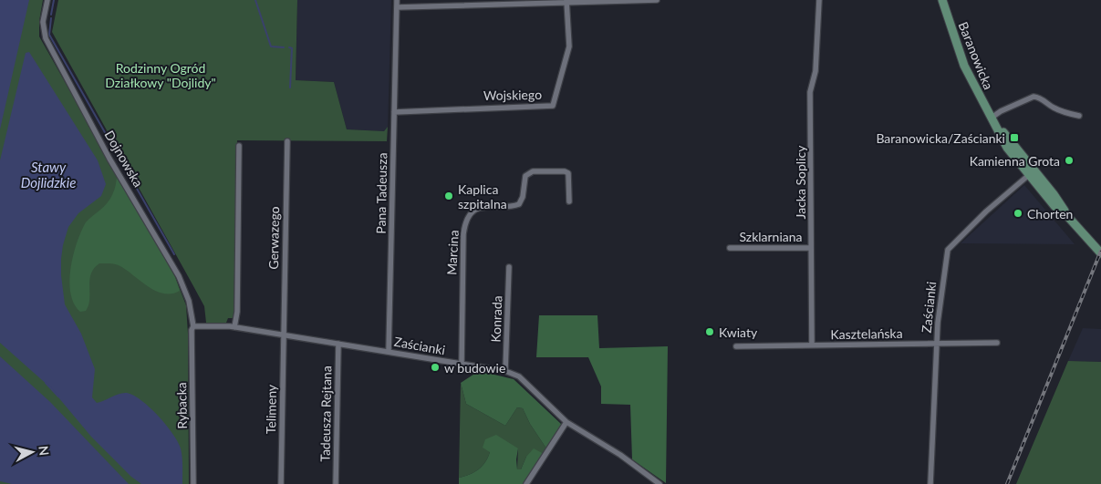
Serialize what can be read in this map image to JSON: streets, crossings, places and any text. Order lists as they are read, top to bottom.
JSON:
{
  "streets": {
    "street": [
      "Baranowicka",
      "Wojskiego",
      "Dojnowska",
      "Jacka Soplicy",
      "Pana Tadeusza",
      "Szklarniana",
      "Gerwazego",
      "Marcina",
      "Zaścianki",
      "Konrada",
      "Kasztelańska",
      "Rybacka",
      "Telimeny",
      "Tadeusza Rejtana"
    ]
  },
  "crossings": [
    ["Baranowicka", "Zaścianki"],
    ["Wojskiego", "Pana Tadeusza"],
    ["Dojnowska", "Zaścianki"],
    ["Dojnowska", "Rybacka"],
    ["Jacka Soplicy", "Szklarniana"],
    ["Jacka Soplicy", "Kasztelańska"],
    ["Pana Tadeusza", "Zaścianki"],
    ["Gerwazego", "Zaścianki"],
    ["Gerwazego", "Telimeny"],
    ["Marcina", "Zaścianki"],
    ["Zaścianki", "Konrada"],
    ["Zaścianki", "Kasztelańska"],
    ["Zaścianki", "Rybacka"],
    ["Zaścianki", "Telimeny"],
    ["Zaścianki", "Tadeusza Rejtana"]
  ],
  "water": ["Stawy Dojlidzkie"],
  "parks": ["Rodzinny Ogród Działkowy \"Dojlidy\""],
  "places": {
    "transit": ["Baranowicka/Zaścianki"],
    "other": [
      "Kamienna Grota",
      "Kaplica szpitalna",
      "Chorten",
      "Kwiaty",
      "w budowie"
    ]
  },
  "north": "right"
}
